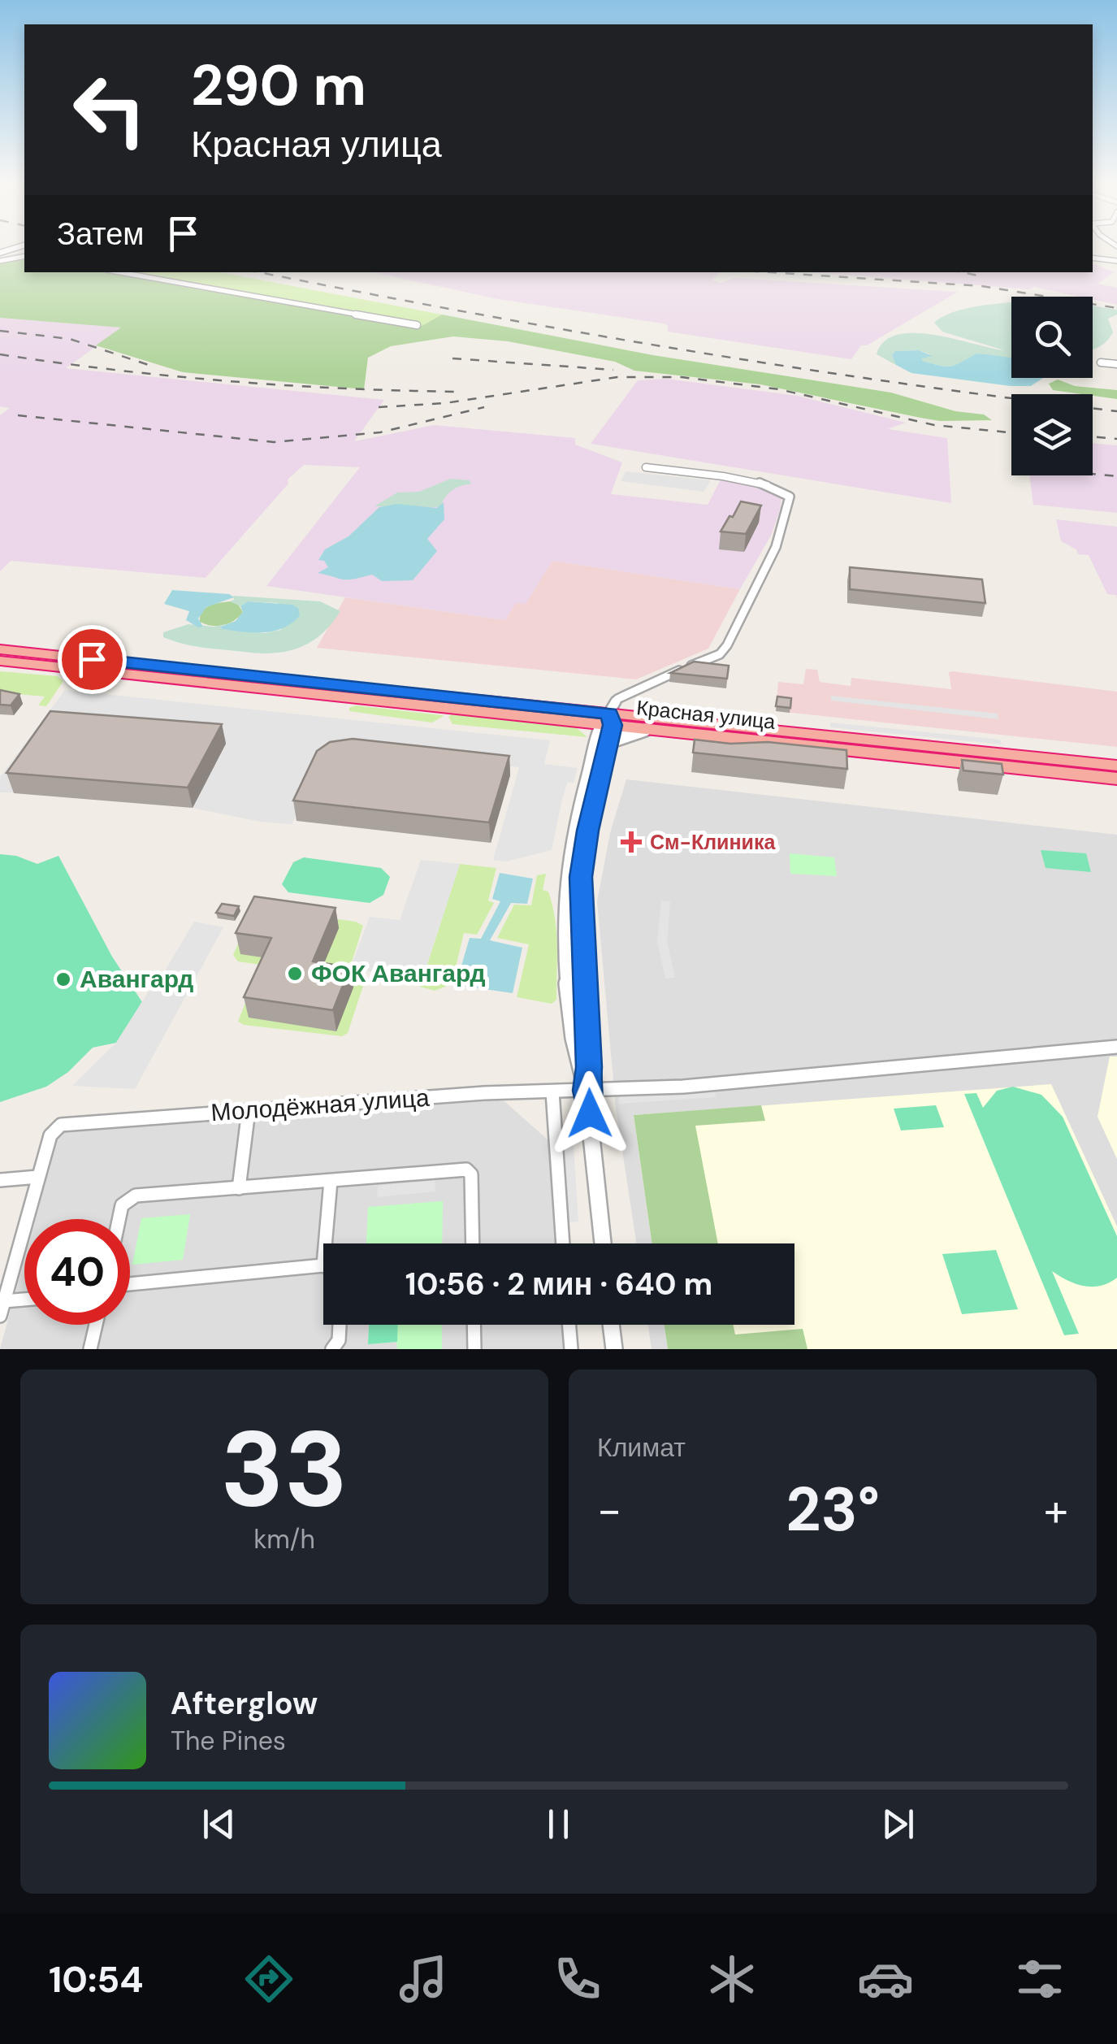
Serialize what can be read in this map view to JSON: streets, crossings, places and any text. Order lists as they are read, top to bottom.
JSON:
{
  "streets": {
    "highway": ["Красная улица"],
    "street": ["Молодёжная улица"]
  },
  "places": {
    "health": ["См-Клиника"],
    "other": ["ФОК Авангард", "Авангард"]
  },
  "page": {
    "turn": ["290 m", "Красная улица"],
    "then": "Затем",
    "limit": "40",
    "trip": "10:56 · 2 мин · 640 m",
    "tile": [
      ["33", "km/h"],
      "Климат"
    ],
    "heat": ["−", "23°", "+"],
    "song": ["Afterglow", "The Pines"],
    "tabs": "10:54"
  }
}
